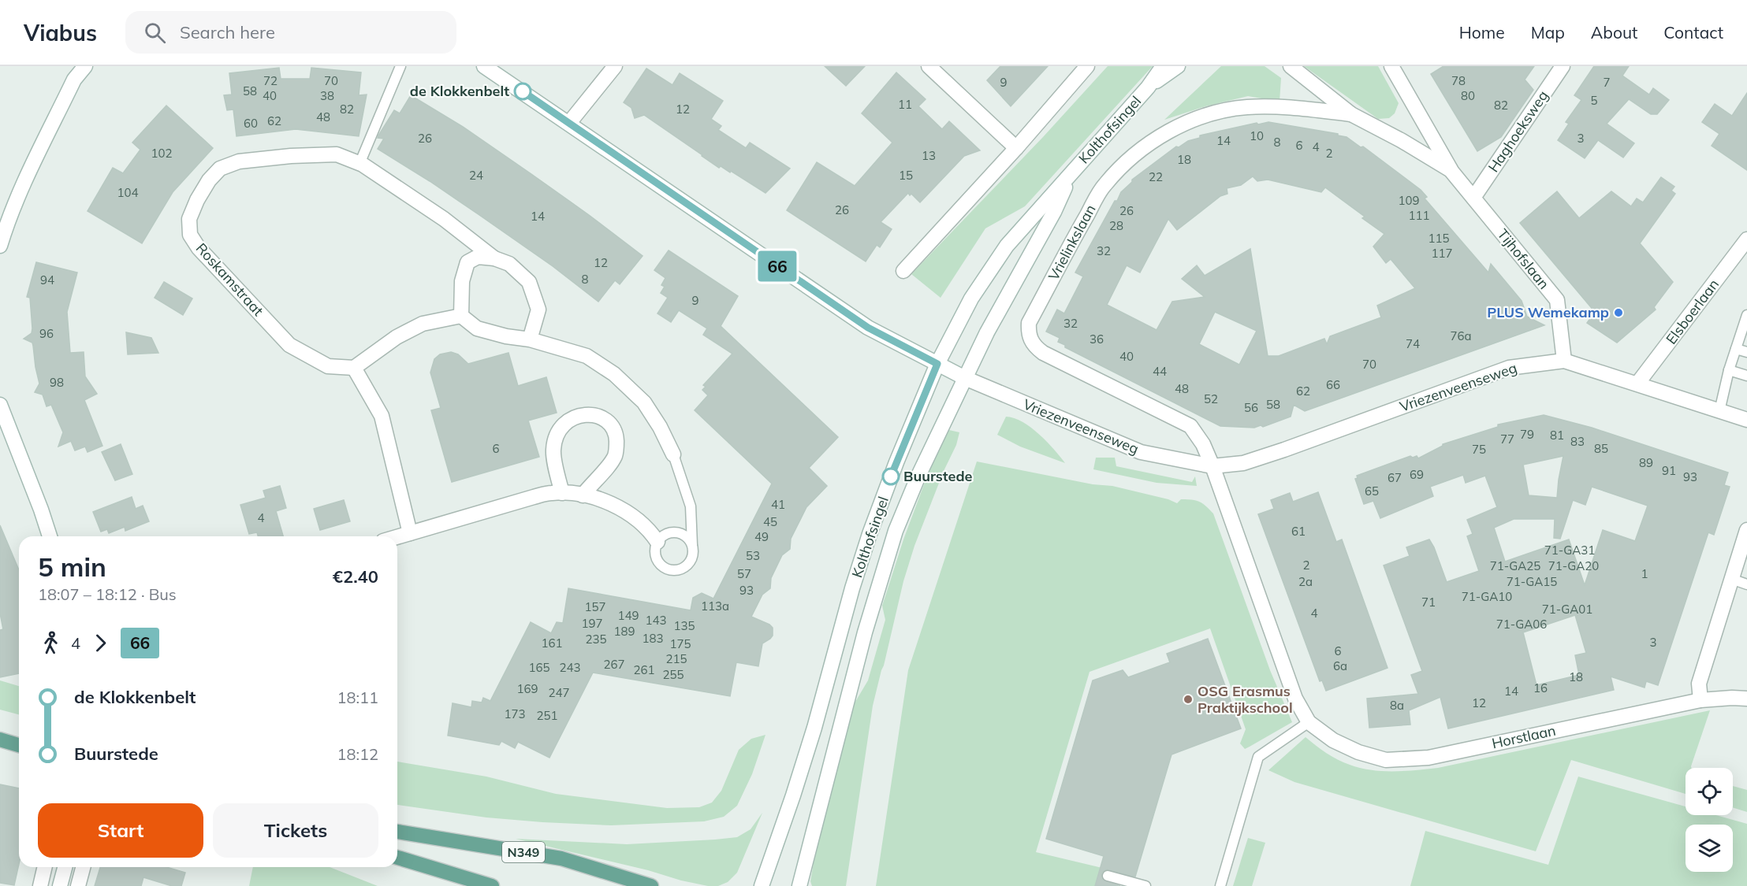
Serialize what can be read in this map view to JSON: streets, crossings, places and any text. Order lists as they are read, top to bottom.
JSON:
{
  "streets": {
    "main road": ["N349"],
    "street": [
      "Kolthofsingel",
      "Haghoeksweg",
      "Vrielinkslaan",
      "Tijhofslaan",
      "Roskamstraat",
      "Elsboerlaan",
      "Vriezenveenseweg",
      "Horstlaan"
    ]
  },
  "crossings": [
    ["Kolthofsingel", "Vriezenveenseweg"],
    ["Haghoeksweg", "Tijhofslaan"],
    ["Vrielinkslaan", "Tijhofslaan"],
    ["Vrielinkslaan", "Vriezenveenseweg"],
    ["Vrielinkslaan", "Horstlaan"],
    ["Tijhofslaan", "Vriezenveenseweg"],
    ["Elsboerlaan", "Vriezenveenseweg"],
    ["Vriezenveenseweg", "Horstlaan"]
  ],
  "places": [
    "de Klokkenbelt",
    "PLUS Wemekamp",
    "Buurstede",
    "OSG Erasmus Praktijkschool"
  ],
  "lines": ["bus line 66"],
  "house_numbers": [
    "72",
    "70",
    "78",
    "9",
    "7",
    "58",
    "40",
    "38",
    "80",
    "5",
    "11",
    "82",
    "82",
    "12",
    "48",
    "62",
    "60",
    "10",
    "26",
    "3",
    "14",
    "8",
    "6",
    "4",
    "102",
    "2",
    "13",
    "18",
    "24",
    "15",
    "22",
    "104",
    "109",
    "26",
    "26",
    "111",
    "14",
    "28",
    "115",
    "32",
    "117",
    "12",
    "8",
    "94",
    "9",
    "32",
    "96",
    "76a",
    "36",
    "74",
    "40",
    "70",
    "44",
    "98",
    "66",
    "48",
    "62",
    "52",
    "58",
    "56",
    "79",
    "81",
    "77",
    "83",
    "6",
    "85",
    "75",
    "89",
    "91",
    "69",
    "93",
    "67",
    "65",
    "41",
    "4",
    "45",
    "61",
    "49",
    "71-GA31",
    "53",
    "2",
    "71-GA25",
    "71-GA20",
    "57",
    "1",
    "2a",
    "71-GA15",
    "93",
    "71-GA10",
    "71",
    "113a",
    "157",
    "71-GA01",
    "4",
    "149",
    "143",
    "197",
    "71-GA06",
    "135",
    "189",
    "183",
    "235",
    "3",
    "161",
    "175",
    "6",
    "215",
    "267",
    "6a",
    "165",
    "243",
    "261",
    "255",
    "18",
    "16",
    "169",
    "14",
    "247",
    "12",
    "8a",
    "173",
    "251"
  ],
  "page": {
    "header": "Viabus",
    "search": "Search here",
    "nav": [
      "Home",
      "Map",
      "About",
      "Contact"
    ],
    "on_map": "66",
    "heading": ["5 min", "18:07 – 18:12 · Bus", "€2.40"],
    "legs": ["4", "66"],
    "list": [
      {
        "name": "de Klokkenbelt",
        "value": "18:11"
      },
      {
        "name": "Buurstede",
        "value": "18:12"
      }
    ],
    "buttons": ["Start", "Tickets"]
  }
}
